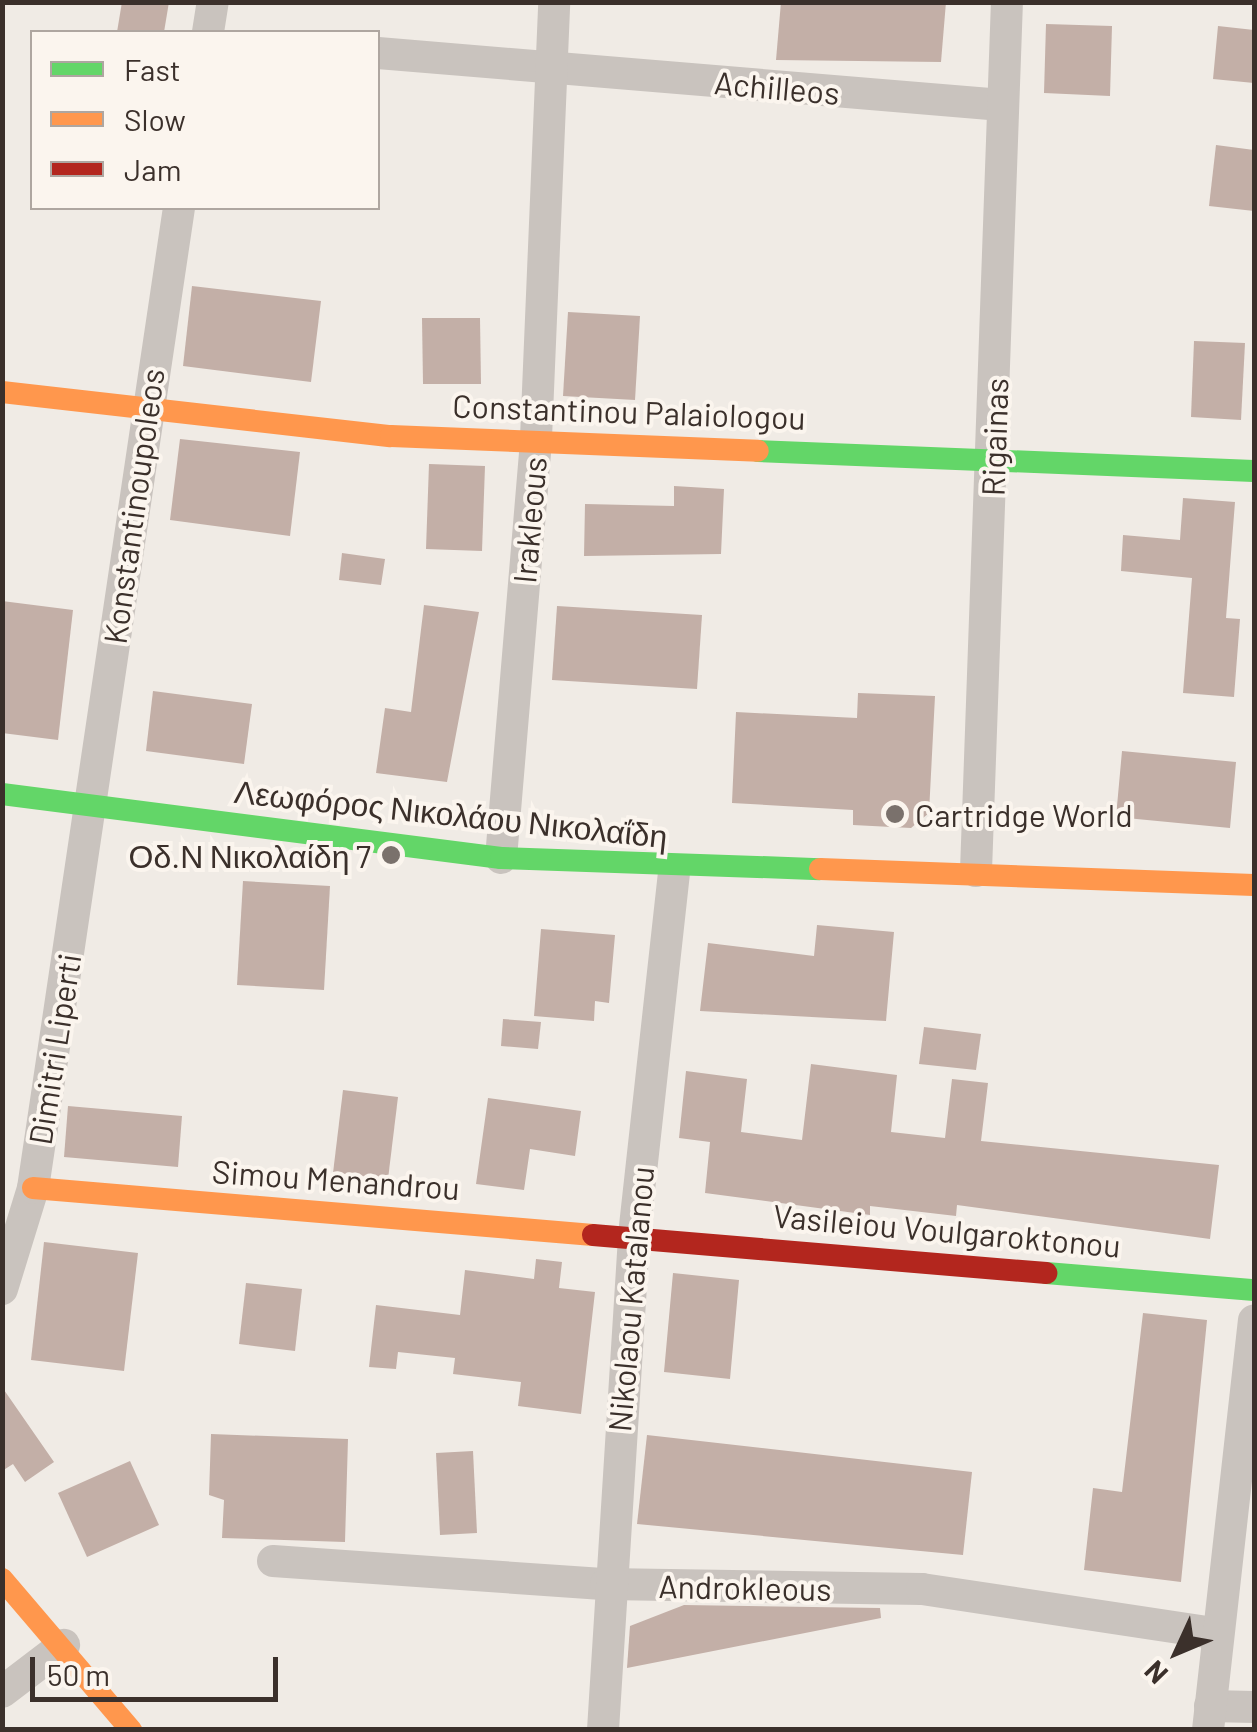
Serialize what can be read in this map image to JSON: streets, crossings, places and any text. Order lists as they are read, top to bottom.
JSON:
{
  "streets": {
    "street": [
      "Achilleos",
      "Constantinou Palaiologou",
      "Rigainas",
      "Konstantinoupoleos",
      "Irakleous",
      "Λεωφόρος Νικολάου Νικολαΐδη",
      "Dimitri Liperti",
      "Simou Menandrou",
      "Vasileiou Voulgaroktonou",
      "Nikolaou Katalanou",
      "Androkleous"
    ]
  },
  "crossings": [
    ["Achilleos", "Rigainas"],
    ["Achilleos", "Irakleous"],
    ["Constantinou Palaiologou", "Rigainas"],
    ["Constantinou Palaiologou", "Konstantinoupoleos"],
    ["Constantinou Palaiologou", "Irakleous"],
    ["Rigainas", "Λεωφόρος Νικολάου Νικολαΐδη"],
    ["Konstantinoupoleos", "Λεωφόρος Νικολάου Νικολαΐδη"],
    ["Konstantinoupoleos", "Dimitri Liperti"],
    ["Irakleous", "Λεωφόρος Νικολάου Νικολαΐδη"],
    ["Λεωφόρος Νικολάου Νικολαΐδη", "Dimitri Liperti"],
    ["Λεωφόρος Νικολάου Νικολαΐδη", "Nikolaou Katalanou"],
    ["Dimitri Liperti", "Simou Menandrou"],
    ["Simou Menandrou", "Vasileiou Voulgaroktonou"],
    ["Simou Menandrou", "Nikolaou Katalanou"],
    ["Vasileiou Voulgaroktonou", "Nikolaou Katalanou"],
    ["Nikolaou Katalanou", "Androkleous"]
  ],
  "places": ["Cartridge World", "Οδ.Ν Νικολαίδη 7"],
  "legend": ["Fast", "Slow", "Jam"],
  "scale_bar": "50 m",
  "north": "bottom left"
}
